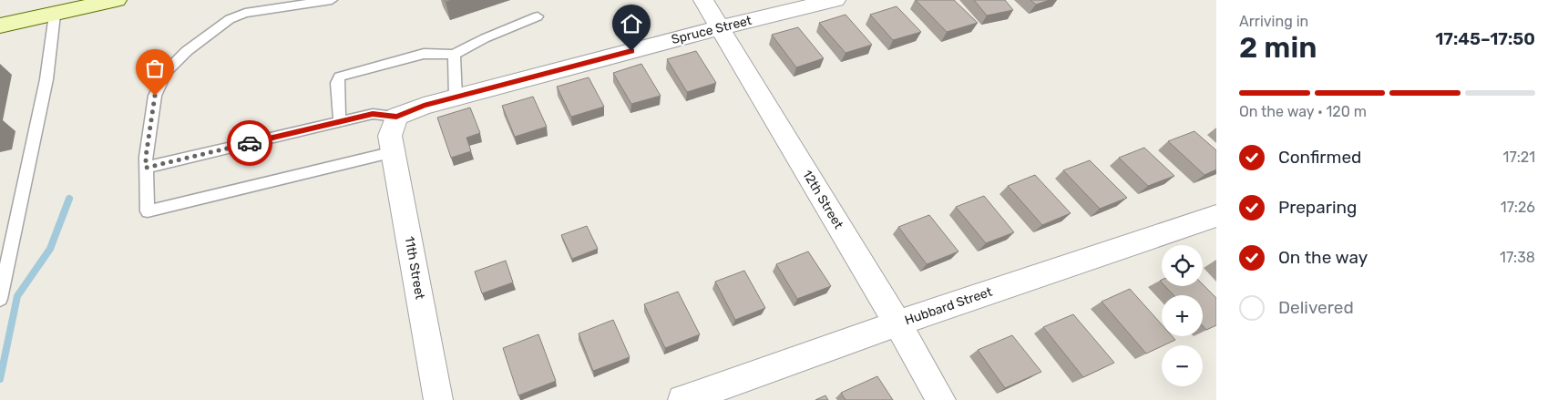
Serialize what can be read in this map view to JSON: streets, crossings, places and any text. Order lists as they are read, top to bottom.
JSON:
{
  "streets": {
    "street": [
      "Spruce Street",
      "12th Street",
      "11th Street",
      "Hubbard Street"
    ]
  },
  "crossings": [
    ["Spruce Street", "12th Street"],
    ["Spruce Street", "11th Street"],
    ["12th Street", "Hubbard Street"]
  ],
  "page": {
    "heading": ["2 min", "Arriving in", "17:45–17:50"],
    "bar": "On the way · 120 m",
    "list": [
      ["Confirmed", "17:21"],
      ["Preparing", "17:26"],
      ["On the way", "17:38"],
      "Delivered"
    ],
    "map_buttons": ["+", "−"]
  }
}
